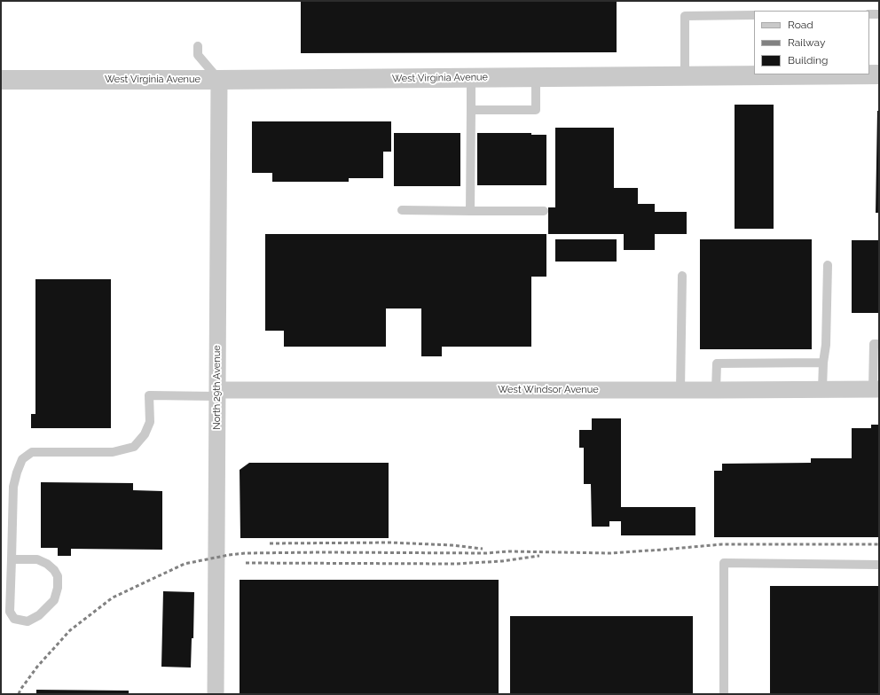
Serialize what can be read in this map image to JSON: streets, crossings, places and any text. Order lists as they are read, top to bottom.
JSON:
{
  "streets": {
    "street": ["West Virginia Avenue", "North 29th Avenue", "West Windsor Avenue"]
  },
  "crossings": [
    ["West Virginia Avenue", "North 29th Avenue"],
    ["North 29th Avenue", "West Windsor Avenue"]
  ],
  "legend": ["Road", "Railway", "Building"]
}
